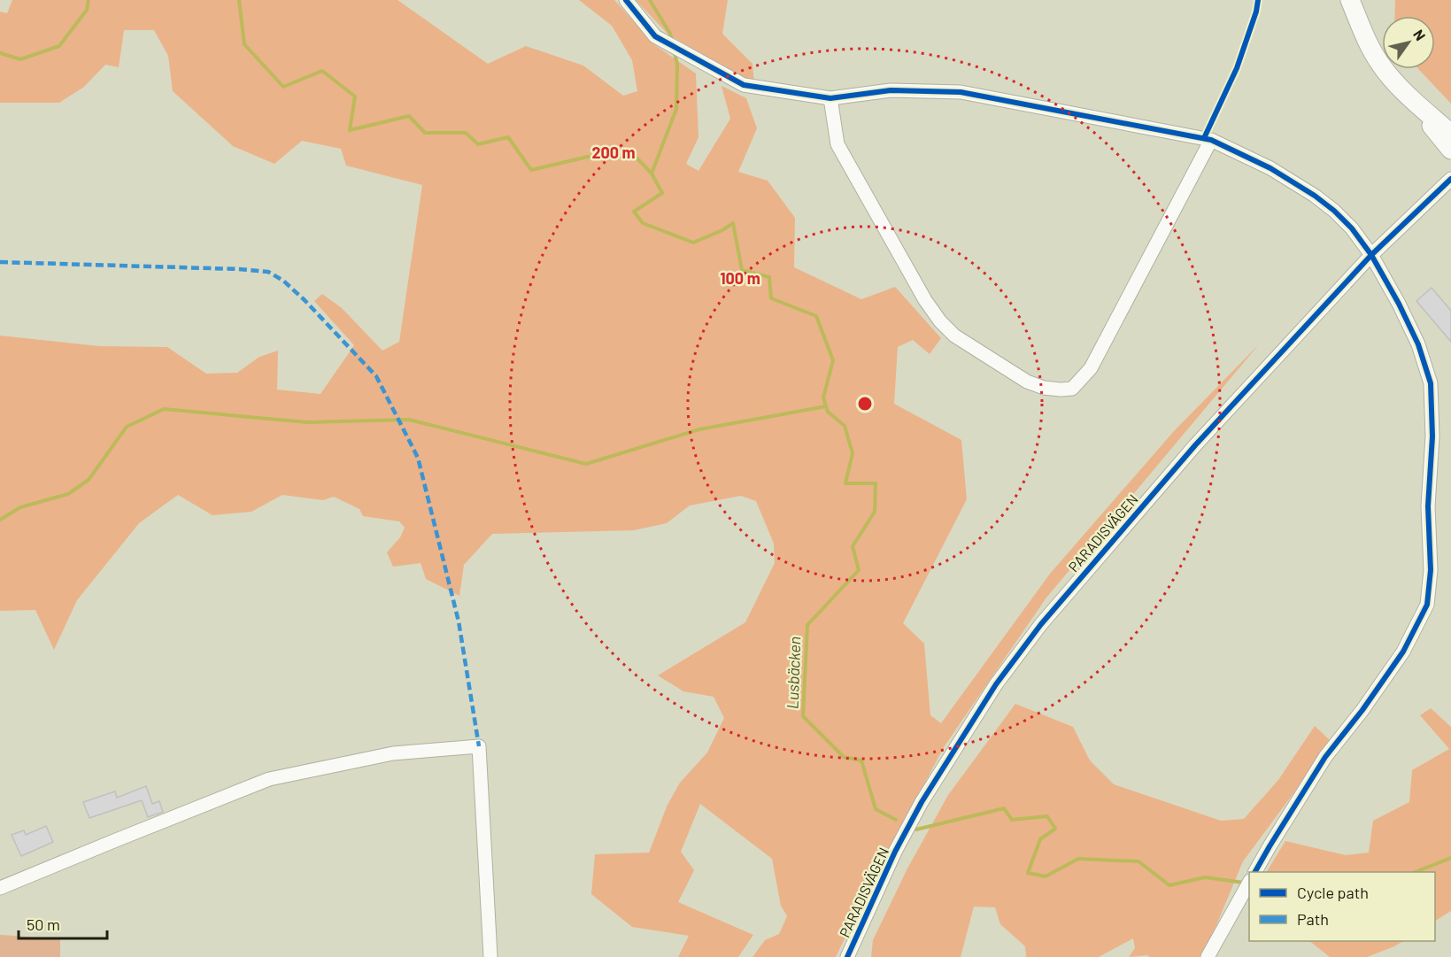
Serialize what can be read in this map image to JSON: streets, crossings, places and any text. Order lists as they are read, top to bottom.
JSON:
{
  "streets": {
    "street": ["PARADISVÄGEN"]
  },
  "water": ["Lusbäcken"],
  "legend": ["Cycle path", "Path"],
  "scale_bar": "50 m",
  "north": "top right",
  "rings": ["200 m", "100 m"]
}
